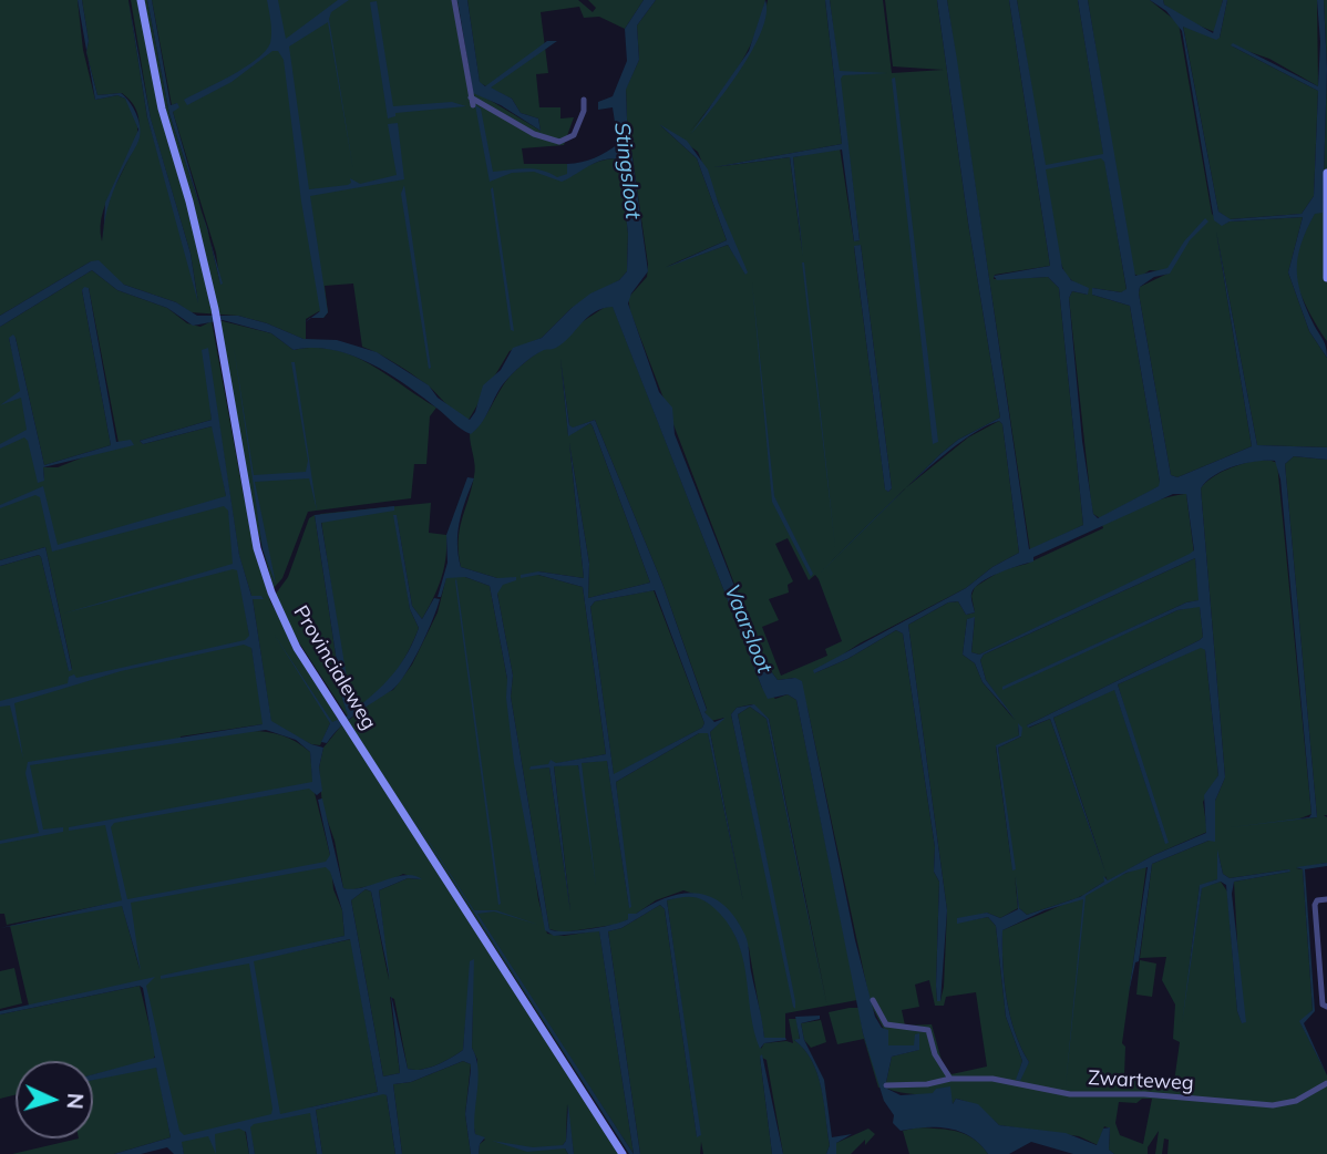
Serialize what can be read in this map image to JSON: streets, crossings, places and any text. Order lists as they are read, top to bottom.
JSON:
{
  "streets": {
    "main road": ["Provincialeweg"],
    "street": ["Zwarteweg"]
  },
  "water": ["Stingsloot", "Vaarsloot"],
  "north": "right"
}
